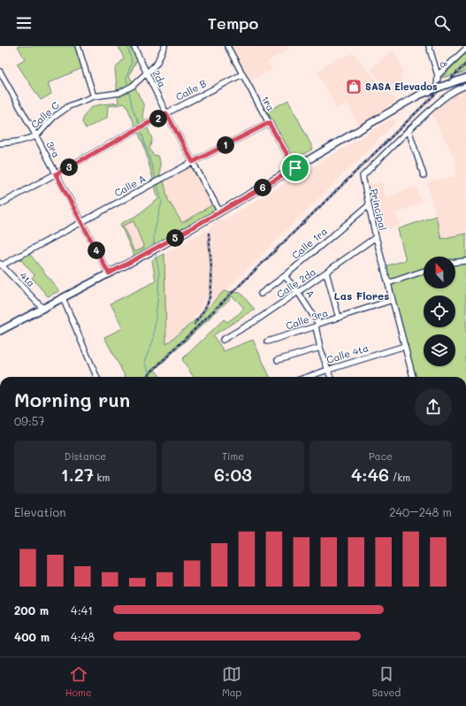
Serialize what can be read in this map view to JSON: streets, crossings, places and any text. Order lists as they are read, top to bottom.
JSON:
{
  "streets": {
    "street": [
      "8",
      "2da",
      "Calle B",
      "1ra",
      "Calle C",
      "3ra",
      "Calle A",
      "Principal",
      "Calle 1ra",
      "4ta",
      "Calle 2da",
      "A",
      "Calle 3ra",
      "Calle 4ta"
    ]
  },
  "crossings": [
    ["2da", "Calle B"],
    ["2da", "Calle C"],
    ["2da", "Calle A"],
    ["Calle B", "1ra"],
    ["Calle B", "3ra"],
    ["1ra", "Calle A"],
    ["Calle C", "3ra"],
    ["3ra", "Calle A"],
    ["Calle A", "4ta"],
    ["Principal", "Calle 1ra"],
    ["Principal", "Calle 2da"],
    ["Principal", "Calle 3ra"],
    ["Principal", "Calle 4ta"],
    ["Calle 1ra", "A"],
    ["Calle 2da", "A"],
    ["A", "Calle 3ra"],
    ["A", "Calle 4ta"]
  ],
  "districts": ["Las Flores"],
  "places": {
    "shop": ["SASA Elevados"]
  },
  "north": "top",
  "page": {
    "header": "Tempo",
    "pins": [
      "2",
      "1",
      "3",
      "6",
      "5",
      "4"
    ],
    "heading": ["Morning run", "09:57"],
    "stats": [
      ["Distance", "1.27 km"],
      ["Time", "6:03"],
      ["Pace", "4:46 /km"]
    ],
    "chart": ["Elevation", "240–248 m"],
    "list": [
      {
        "name": "200 m",
        "note": "4:41"
      },
      {
        "name": "400 m",
        "note": "4:48"
      }
    ],
    "tabs": ["Home", "Map", "Saved"]
  }
}
